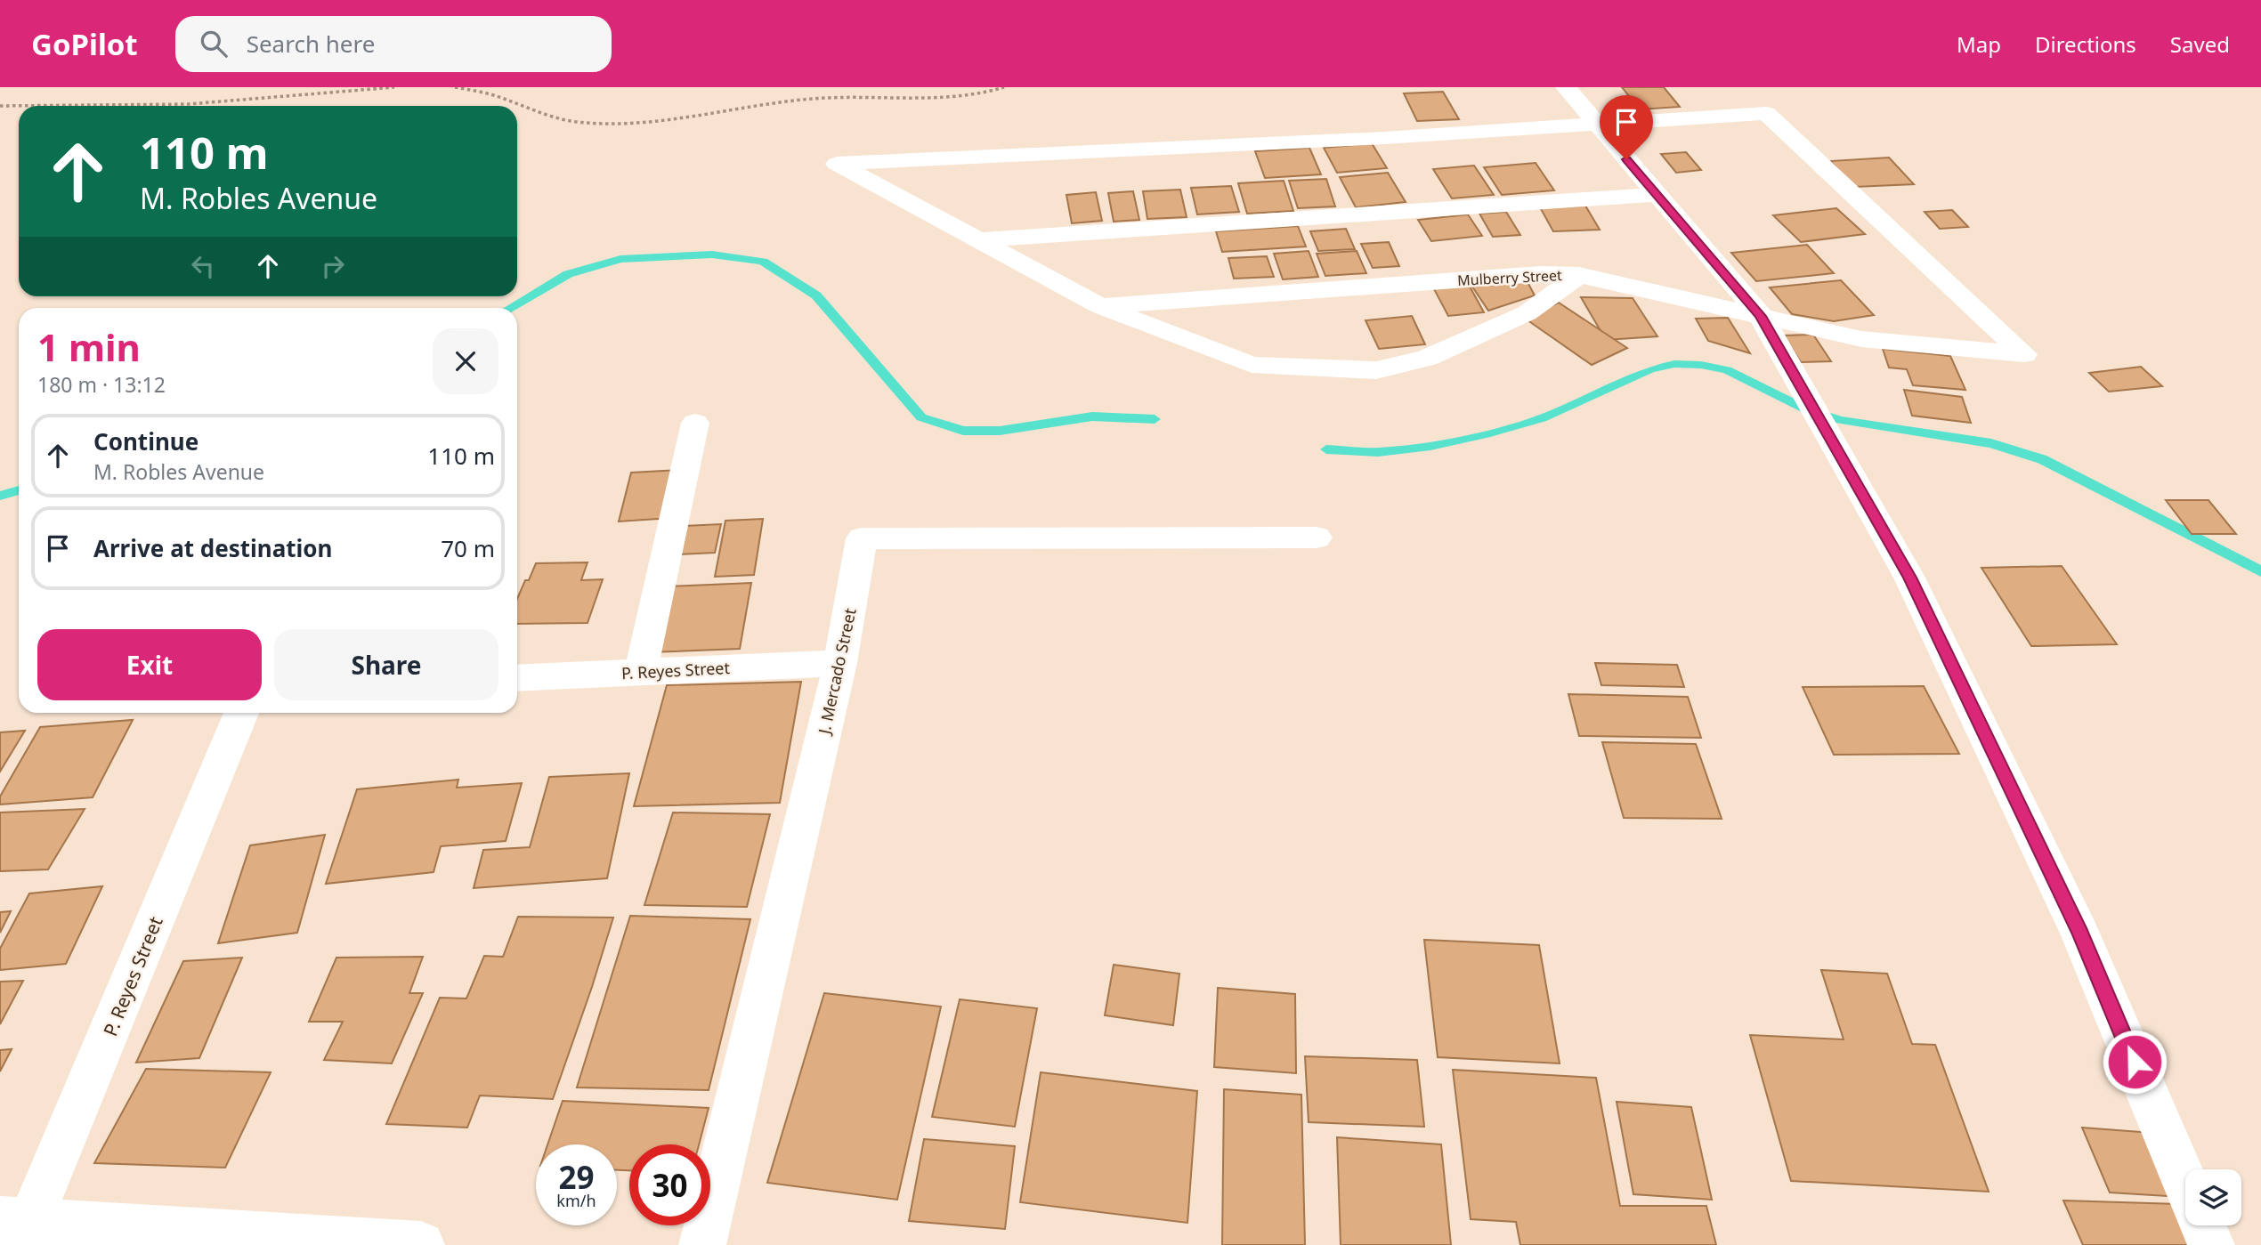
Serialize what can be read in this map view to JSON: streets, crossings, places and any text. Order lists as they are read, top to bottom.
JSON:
{
  "streets": {
    "street": ["Mulberry Street", "P. Reyes Street", "J. Mercado Street"]
  },
  "crossings": [
    ["P. Reyes Street", "J. Mercado Street"]
  ],
  "page": {
    "header": "GoPilot",
    "search": "Search here",
    "nav": ["Map", "Directions", "Saved"],
    "turn": ["110 m", "M. Robles Avenue"],
    "heading": ["1 min", "180 m · 13:12"],
    "list": [
      {
        "name": "Continue",
        "note": "M. Robles Avenue",
        "value": "110 m"
      },
      {
        "name": "Arrive at destination",
        "value": "70 m"
      }
    ],
    "buttons": ["Exit", "Share"],
    "speed": "29 km/h",
    "limit": "30"
  }
}
